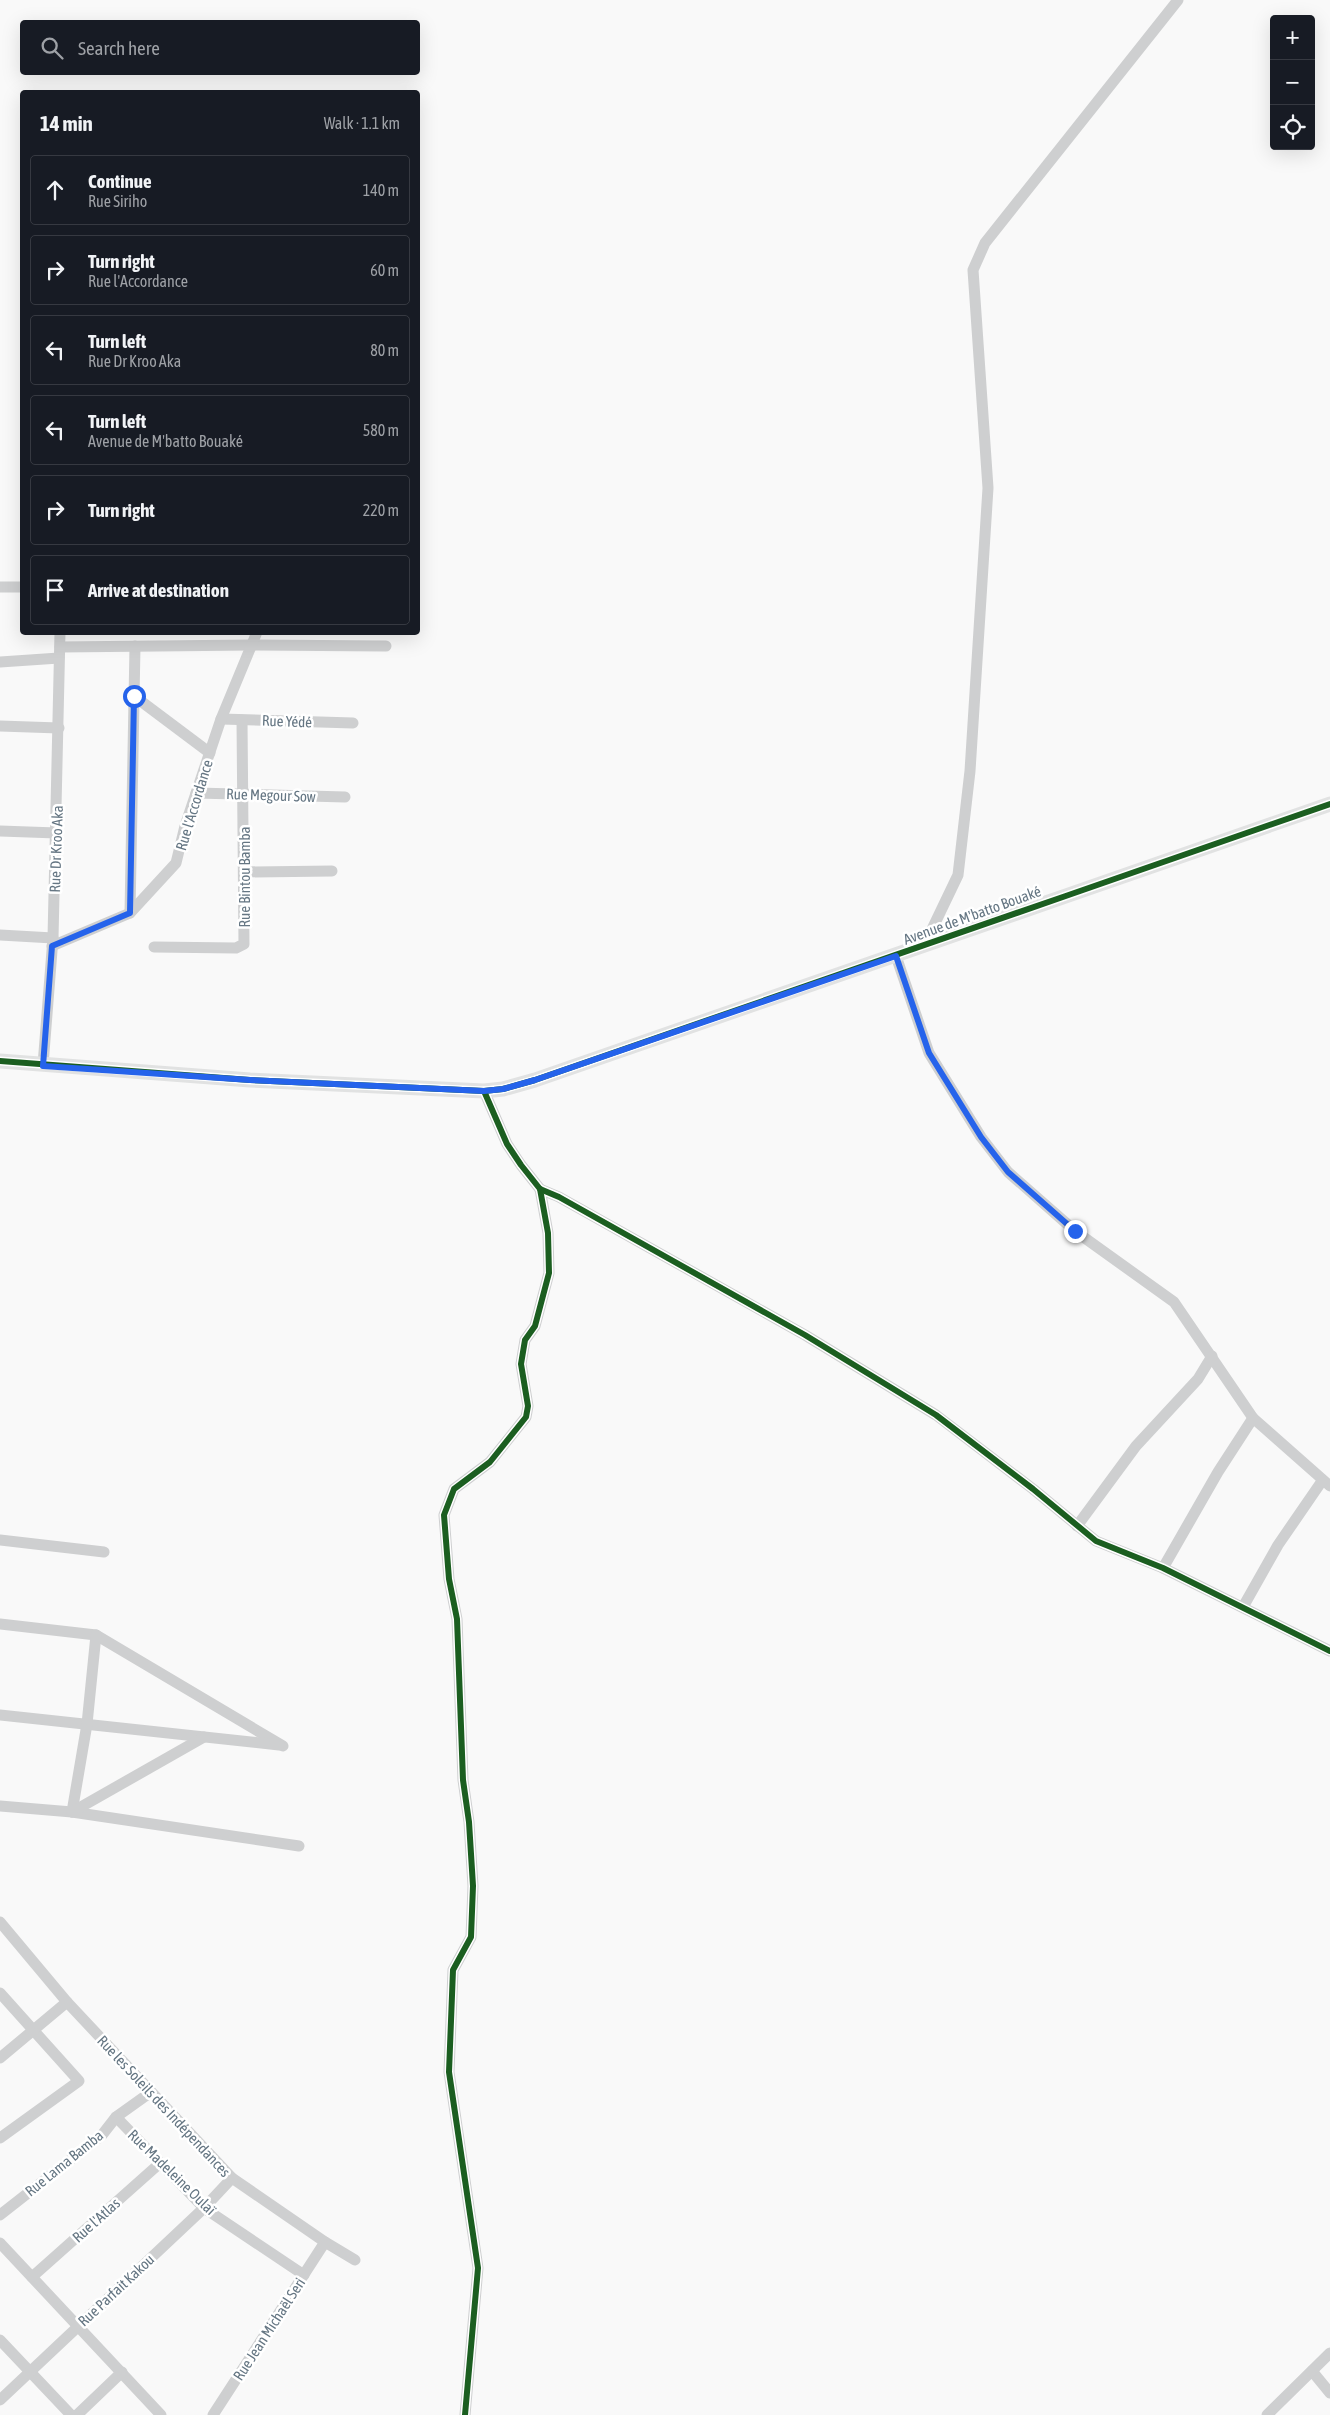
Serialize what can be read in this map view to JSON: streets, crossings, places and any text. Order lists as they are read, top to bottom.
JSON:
{
  "streets": {
    "street": [
      "Rue Yédé",
      "Rue Megour Sow",
      "Rue l'Accordance",
      "Rue Dr Kroo Aka",
      "Rue Bintou Bamba",
      "Avenue de M'batto Bouaké",
      "Rue les Soleils des Indépendances",
      "Rue Lama Bamba",
      "Rue Madeleine Oulaï",
      "Rue l'Atlas",
      "Rue Parfait Kakou",
      "Rue Jean Michaël Seri"
    ]
  },
  "crossings": [
    ["Rue Yédé", "Rue l'Accordance"],
    ["Rue Yédé", "Rue Bintou Bamba"],
    ["Rue Megour Sow", "Rue l'Accordance"],
    ["Rue Megour Sow", "Rue Bintou Bamba"],
    ["Rue l'Accordance", "Rue Dr Kroo Aka"],
    ["Rue Dr Kroo Aka", "Avenue de M'batto Bouaké"],
    ["Rue les Soleils des Indépendances", "Rue Lama Bamba"],
    ["Rue les Soleils des Indépendances", "Rue Parfait Kakou"],
    ["Rue les Soleils des Indépendances", "Rue Jean Michaël Seri"],
    ["Rue Lama Bamba", "Rue Madeleine Oulaï"],
    ["Rue Madeleine Oulaï", "Rue l'Atlas"],
    ["Rue Madeleine Oulaï", "Rue Parfait Kakou"],
    ["Rue Madeleine Oulaï", "Rue Jean Michaël Seri"]
  ],
  "page": {
    "map_buttons": ["+", "−"],
    "search": "Search here",
    "heading": ["14 min", "Walk · 1.1 km"],
    "list": [
      ["Continue", "Rue Siriho", "140 m"],
      ["Turn right", "Rue l'Accordance", "60 m"],
      ["Turn left", "Rue Dr Kroo Aka", "80 m"],
      ["Turn left", "Avenue de M'batto Bouaké", "580 m"],
      ["Turn right", "220 m"],
      "Arrive at destination"
    ]
  }
}
